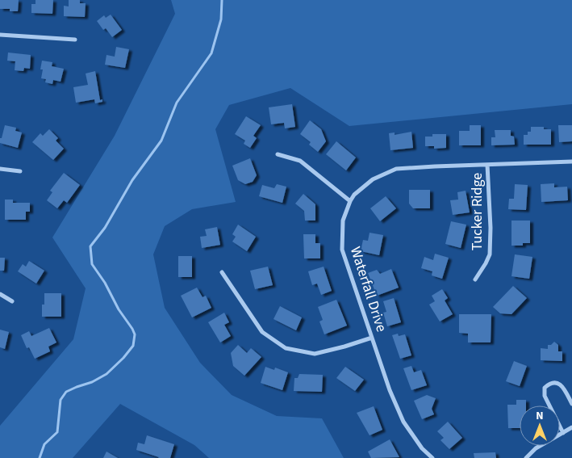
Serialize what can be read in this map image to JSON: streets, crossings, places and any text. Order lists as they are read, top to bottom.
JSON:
{
  "streets": {
    "street": ["Tucker Ridge", "Waterfall Drive"]
  },
  "crossings": [
    ["Tucker Ridge", "Waterfall Drive"]
  ],
  "north": "top"
}
